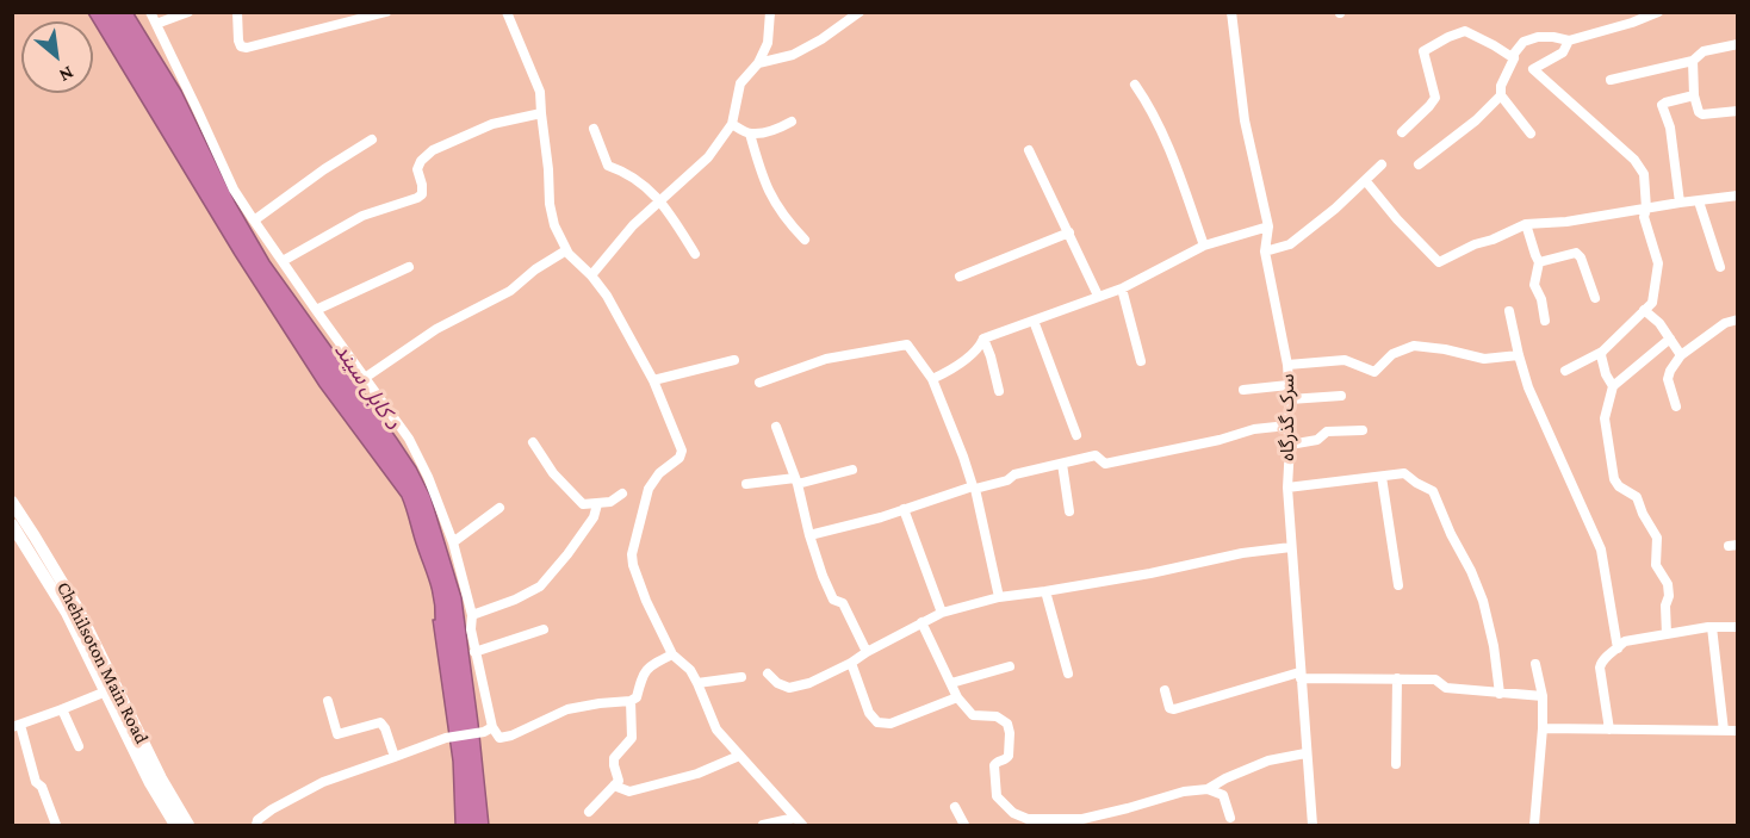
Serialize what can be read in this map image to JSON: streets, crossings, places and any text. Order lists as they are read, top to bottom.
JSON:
{
  "streets": {
    "main road": ["Chehilsoton Main Road"],
    "street": ["سرک گذرگاه"]
  },
  "water": ["د کابل سيند"],
  "north": "bottom right"
}
